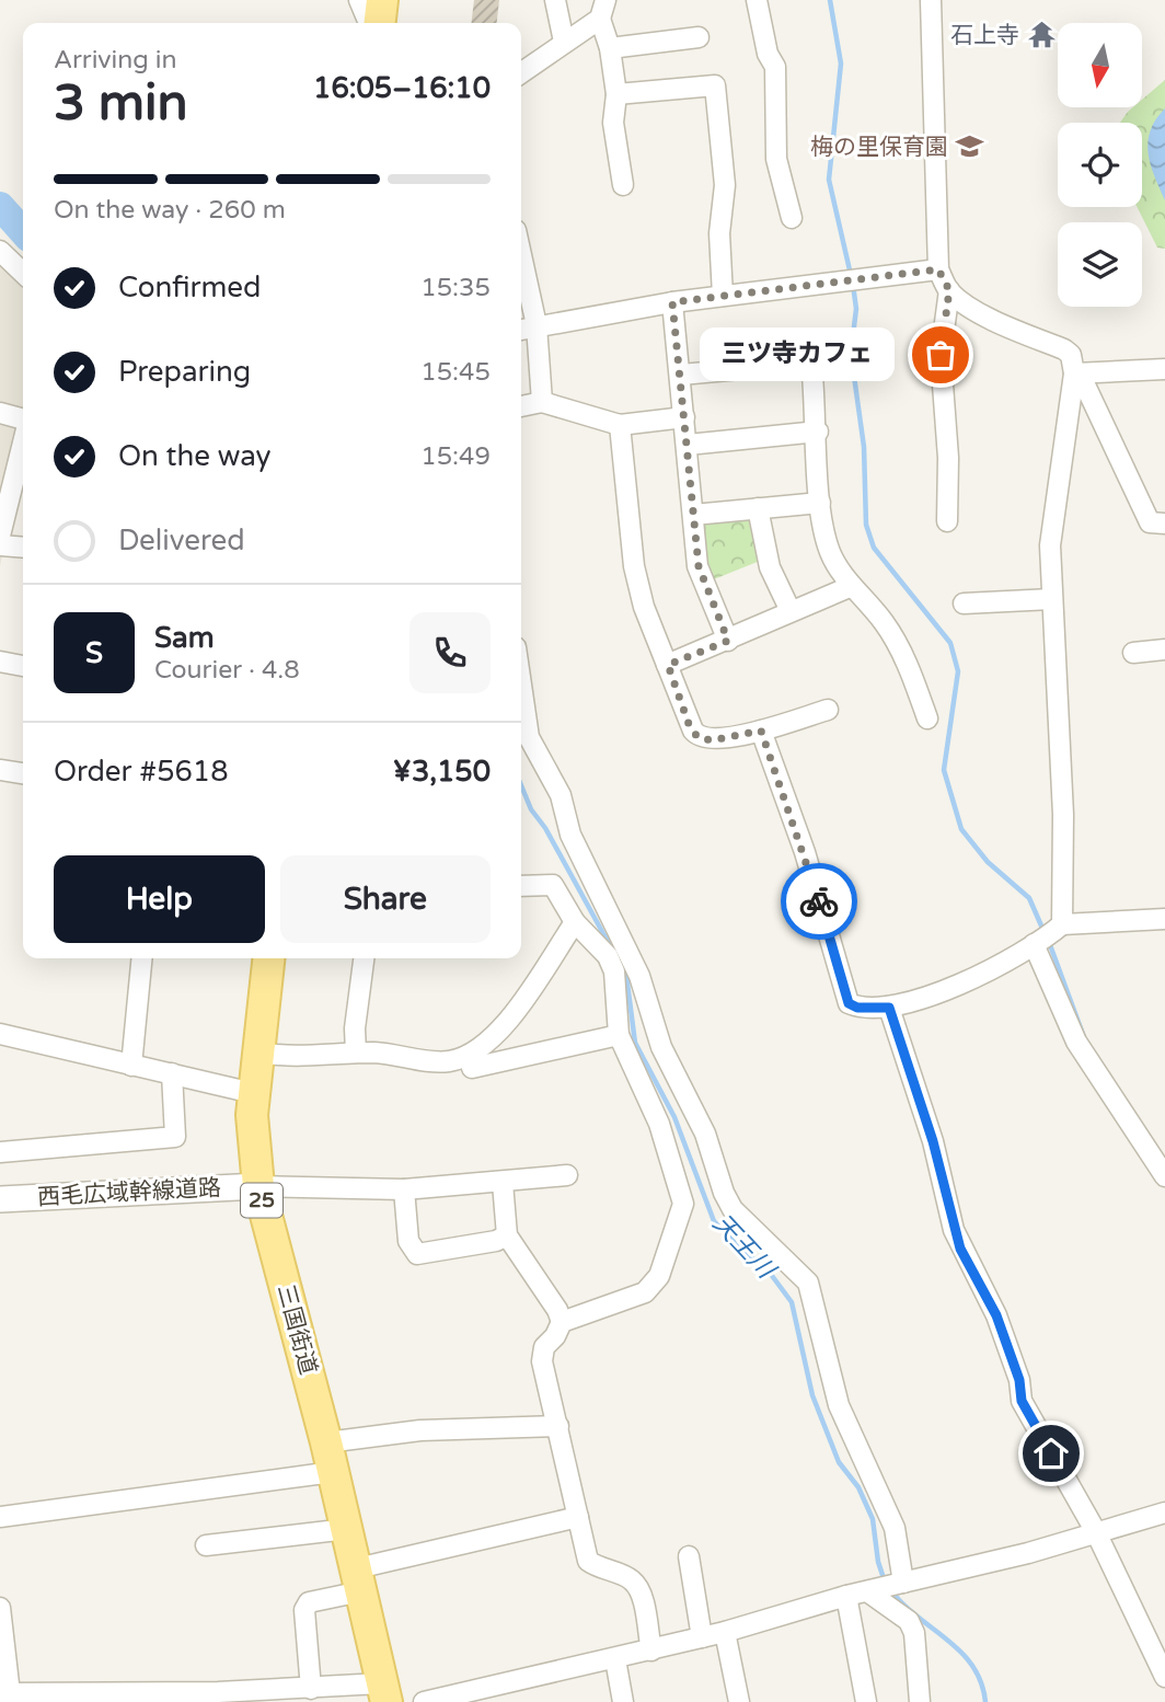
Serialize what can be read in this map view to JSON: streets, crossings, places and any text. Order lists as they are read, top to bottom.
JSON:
{
  "streets": {
    "main road": ["25", "三国街道"],
    "street": ["西毛広域幹線道路"]
  },
  "crossings": [
    ["西毛広域幹線道路", "三国街道"]
  ],
  "water": ["天王川"],
  "places": {
    "temple": ["石上寺"],
    "school or university": ["梅の里保育園"],
    "other": ["三ツ寺カフェ"]
  },
  "north": "bottom",
  "page": {
    "heading": ["3 min", "Arriving in", "16:05–16:10"],
    "panel": [
      "Sam",
      "Courier · 4.8",
      "Order #5618",
      "¥3,150"
    ],
    "bar": "On the way · 260 m",
    "list": [
      ["Confirmed", "15:35"],
      ["Preparing", "15:45"],
      ["On the way", "15:49"],
      "Delivered"
    ],
    "bubble": "三ツ寺カフェ",
    "round": "S",
    "buttons": ["Help", "Share"]
  }
}
